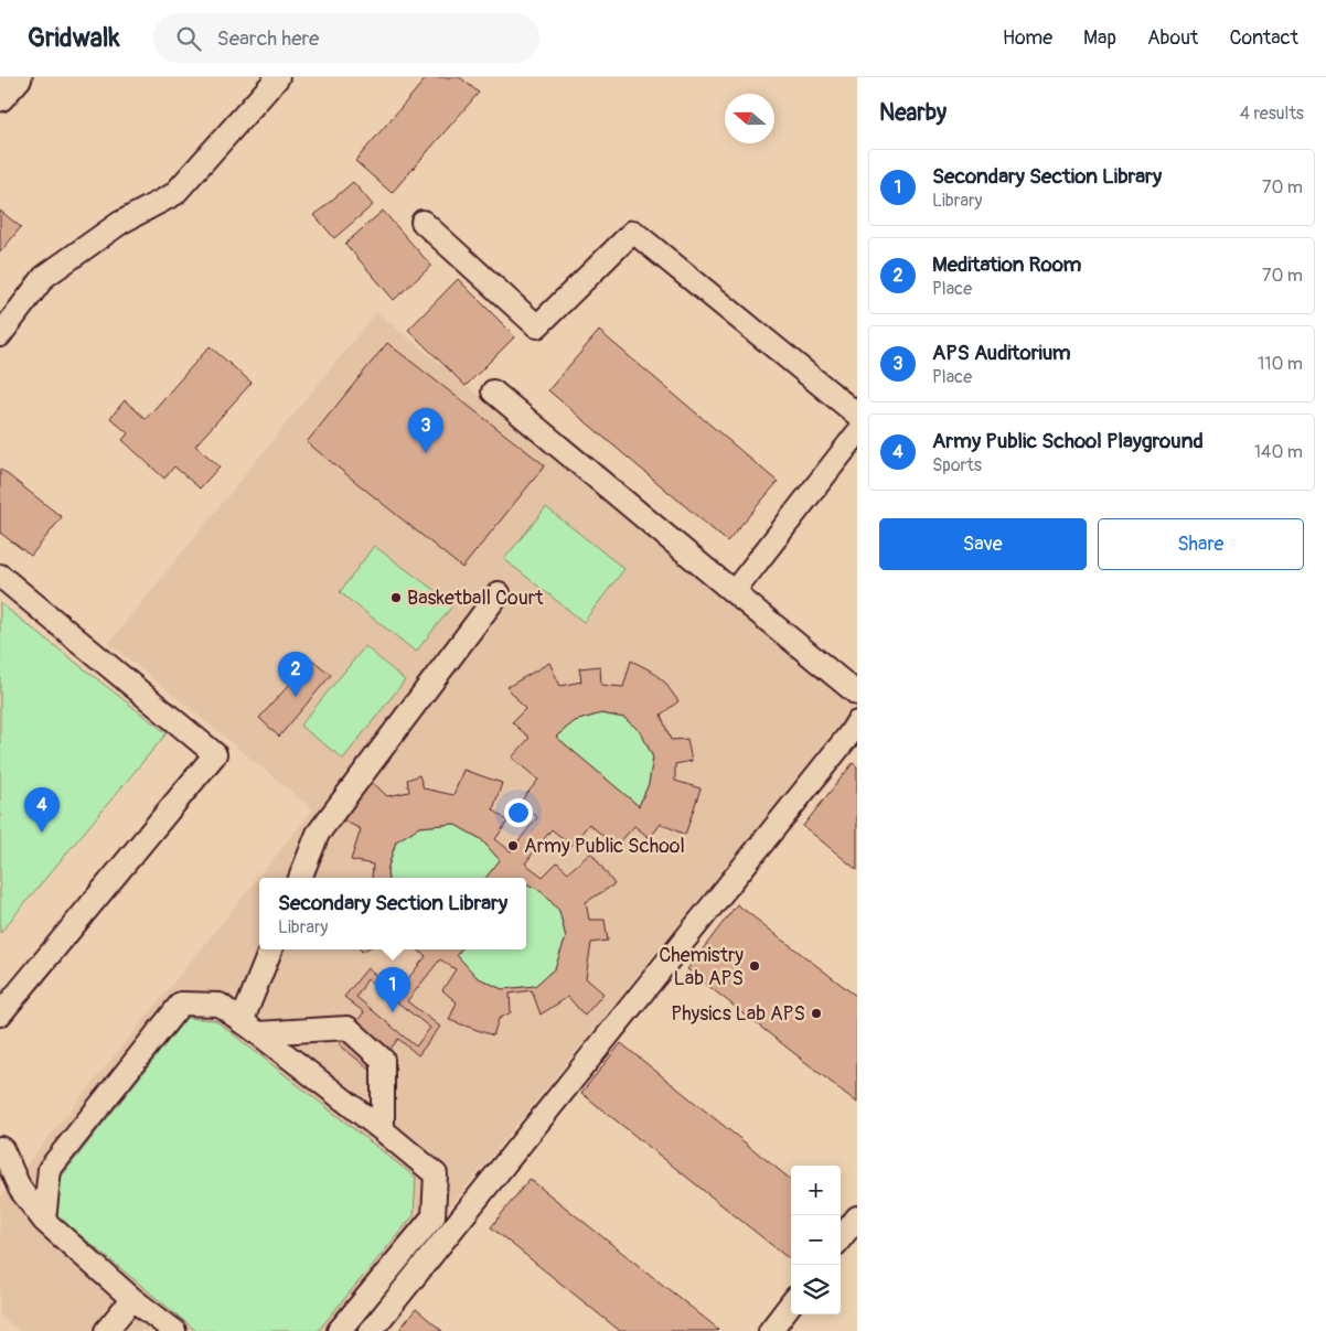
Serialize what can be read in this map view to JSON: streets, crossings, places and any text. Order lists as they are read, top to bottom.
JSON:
{
  "places": [
    "Basketball Court",
    "Army Public School",
    "Chemistry Lab APS",
    "Physics Lab APS"
  ],
  "north": "left",
  "page": {
    "header": "Gridwalk",
    "search": "Search here",
    "nav": [
      "Home",
      "Map",
      "About",
      "Contact"
    ],
    "heading": ["Nearby", "4 results"],
    "list": [
      {
        "mark": "1",
        "name": "Secondary Section Library",
        "note": "Library",
        "value": "70 m"
      },
      {
        "mark": "2",
        "name": "Meditation Room",
        "note": "Place",
        "value": "70 m"
      },
      {
        "mark": "3",
        "name": "APS Auditorium",
        "note": "Place",
        "value": "110 m"
      },
      {
        "mark": "4",
        "name": "Army Public School Playground",
        "note": "Sports",
        "value": "140 m"
      }
    ],
    "pins": [
      "3",
      "2",
      "4",
      "1"
    ],
    "buttons": ["Save", "Share"],
    "popup": ["Secondary Section Library", "Library"],
    "map_buttons": ["+", "−"]
  }
}
